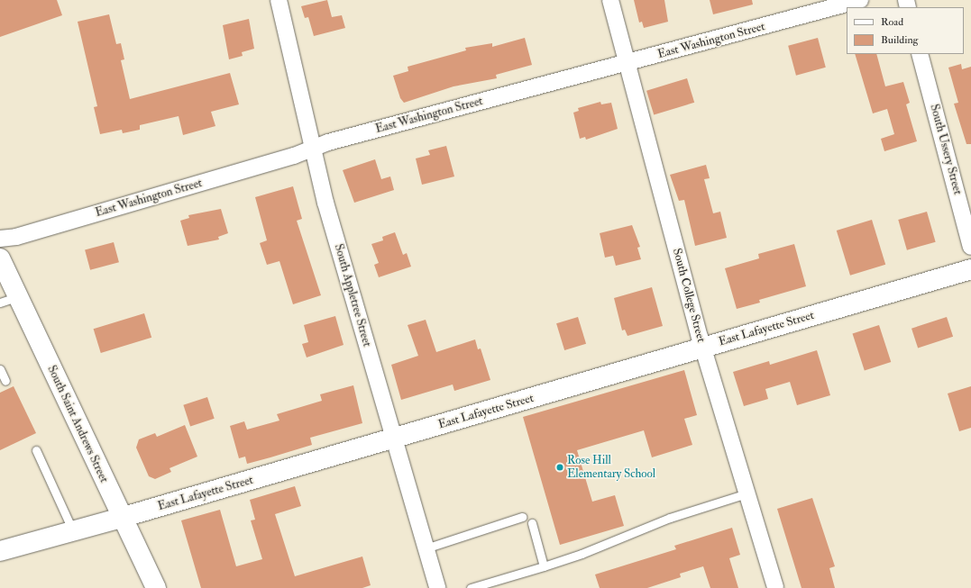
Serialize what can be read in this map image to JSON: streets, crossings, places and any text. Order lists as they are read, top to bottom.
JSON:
{
  "streets": {
    "street": [
      "East Washington Street",
      "South Ussery Street",
      "South Appletree Street",
      "South College Street",
      "East Lafayette Street",
      "South Saint Andrews Street"
    ]
  },
  "crossings": [
    ["East Washington Street", "South Appletree Street"],
    ["East Washington Street", "South College Street"],
    ["South Appletree Street", "East Lafayette Street"],
    ["South College Street", "East Lafayette Street"],
    ["East Lafayette Street", "South Saint Andrews Street"]
  ],
  "places": ["Rose Hill Elementary School"],
  "legend": ["Road", "Building"]
}
